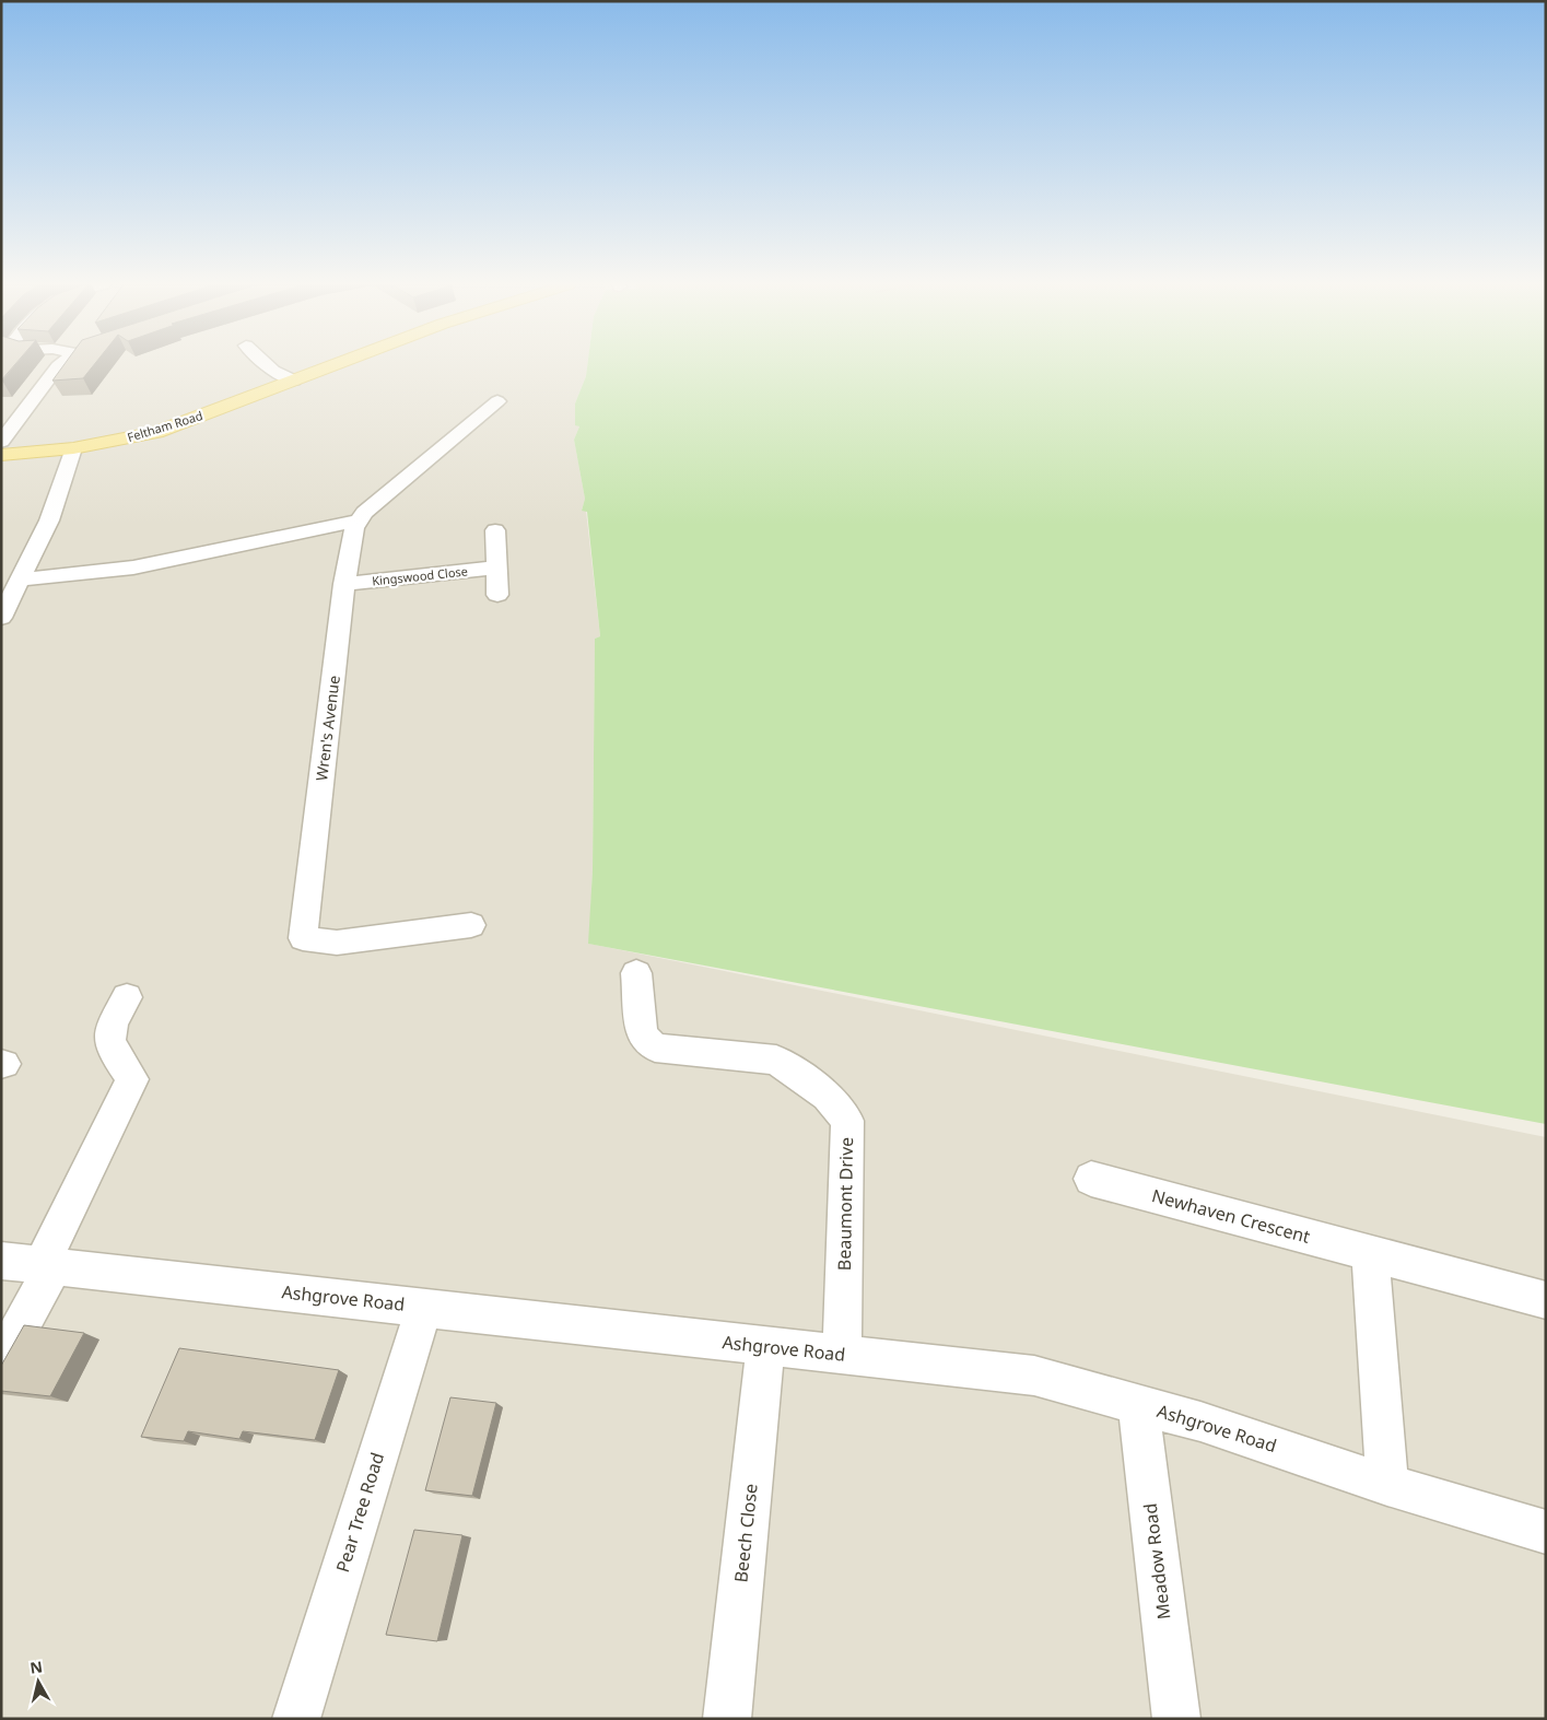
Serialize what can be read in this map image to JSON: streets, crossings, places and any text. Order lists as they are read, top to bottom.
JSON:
{
  "streets": {
    "main road": ["Feltham Road"],
    "street": [
      "Kingswood Close",
      "Wren's Avenue",
      "Beaumont Drive",
      "Newhaven Crescent",
      "Ashgrove Road",
      "Pear Tree Road",
      "Beech Close",
      "Meadow Road"
    ]
  },
  "crossings": [
    ["Kingswood Close", "Wren's Avenue"],
    ["Beaumont Drive", "Ashgrove Road"],
    ["Ashgrove Road", "Pear Tree Road"],
    ["Ashgrove Road", "Beech Close"],
    ["Ashgrove Road", "Meadow Road"]
  ],
  "north": "top"
}
